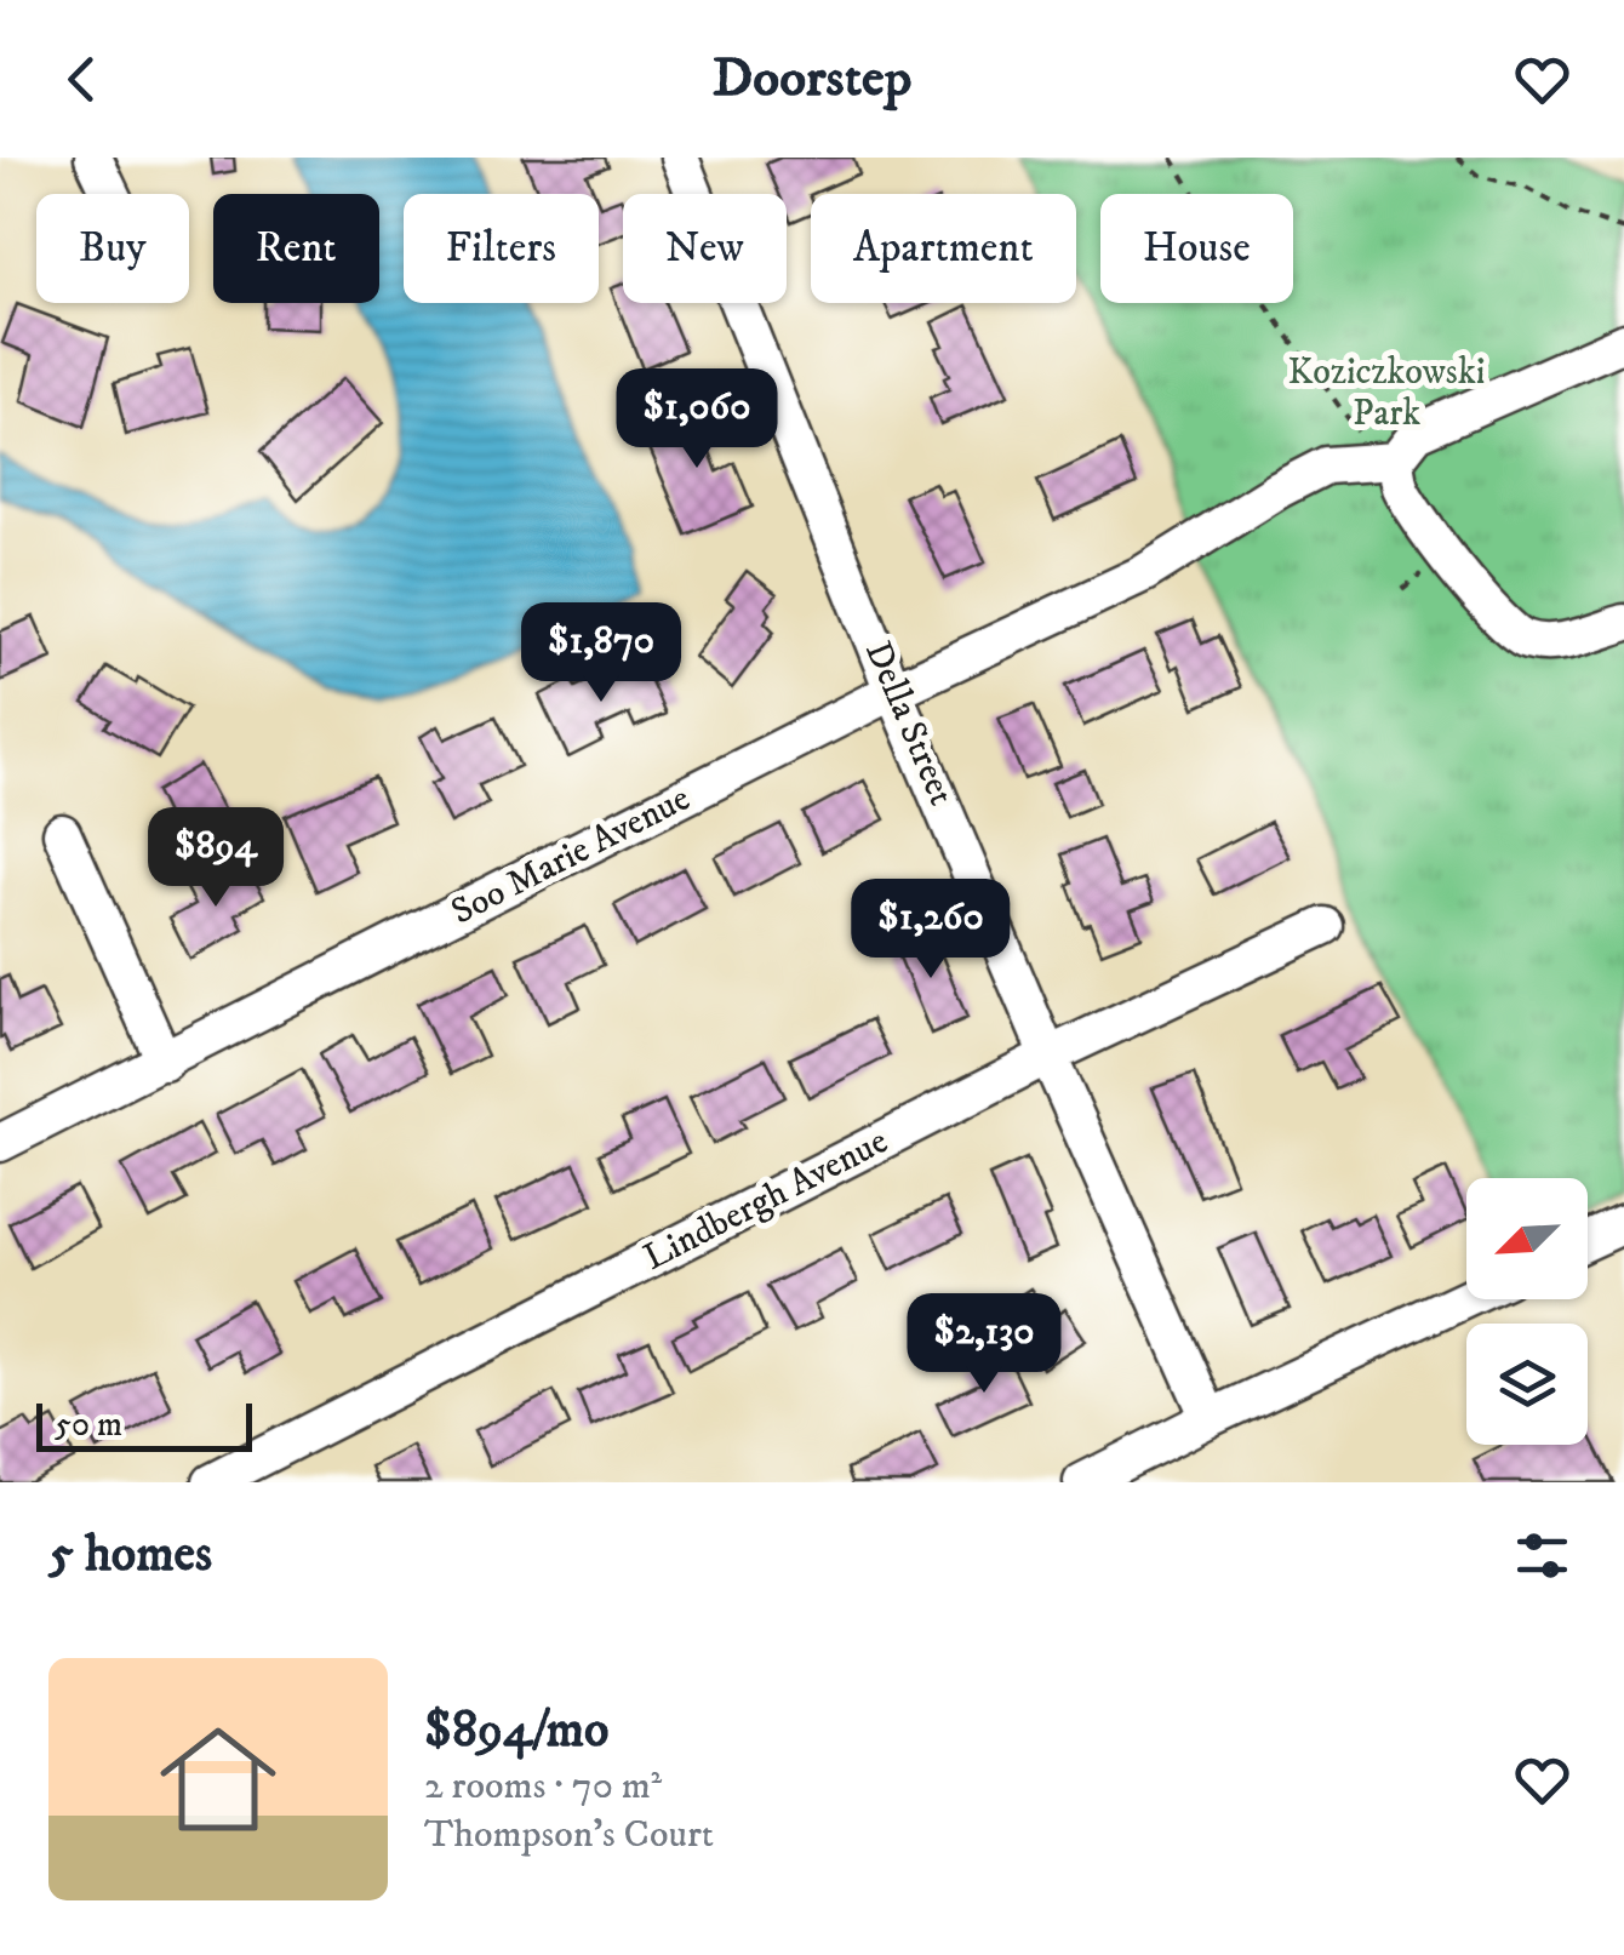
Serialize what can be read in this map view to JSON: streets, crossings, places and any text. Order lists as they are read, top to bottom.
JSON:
{
  "streets": {
    "street": ["Della Street", "Soo Marie Avenue", "Lindbergh Avenue"]
  },
  "crossings": [
    ["Della Street", "Soo Marie Avenue"],
    ["Della Street", "Lindbergh Avenue"]
  ],
  "parks": ["Koziczkowski Park"],
  "scale_bar": "50 m",
  "north": "bottom left",
  "page": {
    "header": "Doorstep",
    "chip": [
      "Buy",
      "Rent",
      "Filters",
      "New",
      "Apartment",
      "House"
    ],
    "price": [
      "$1,060",
      "$1,870",
      "$894",
      "$1,260",
      "$2,130"
    ],
    "scale": "50 m",
    "heading": "5 homes",
    "list": [
      {
        "name": "$894/mo",
        "note": "2 rooms · 70 m² · Thompson's Court"
      }
    ]
  }
}
